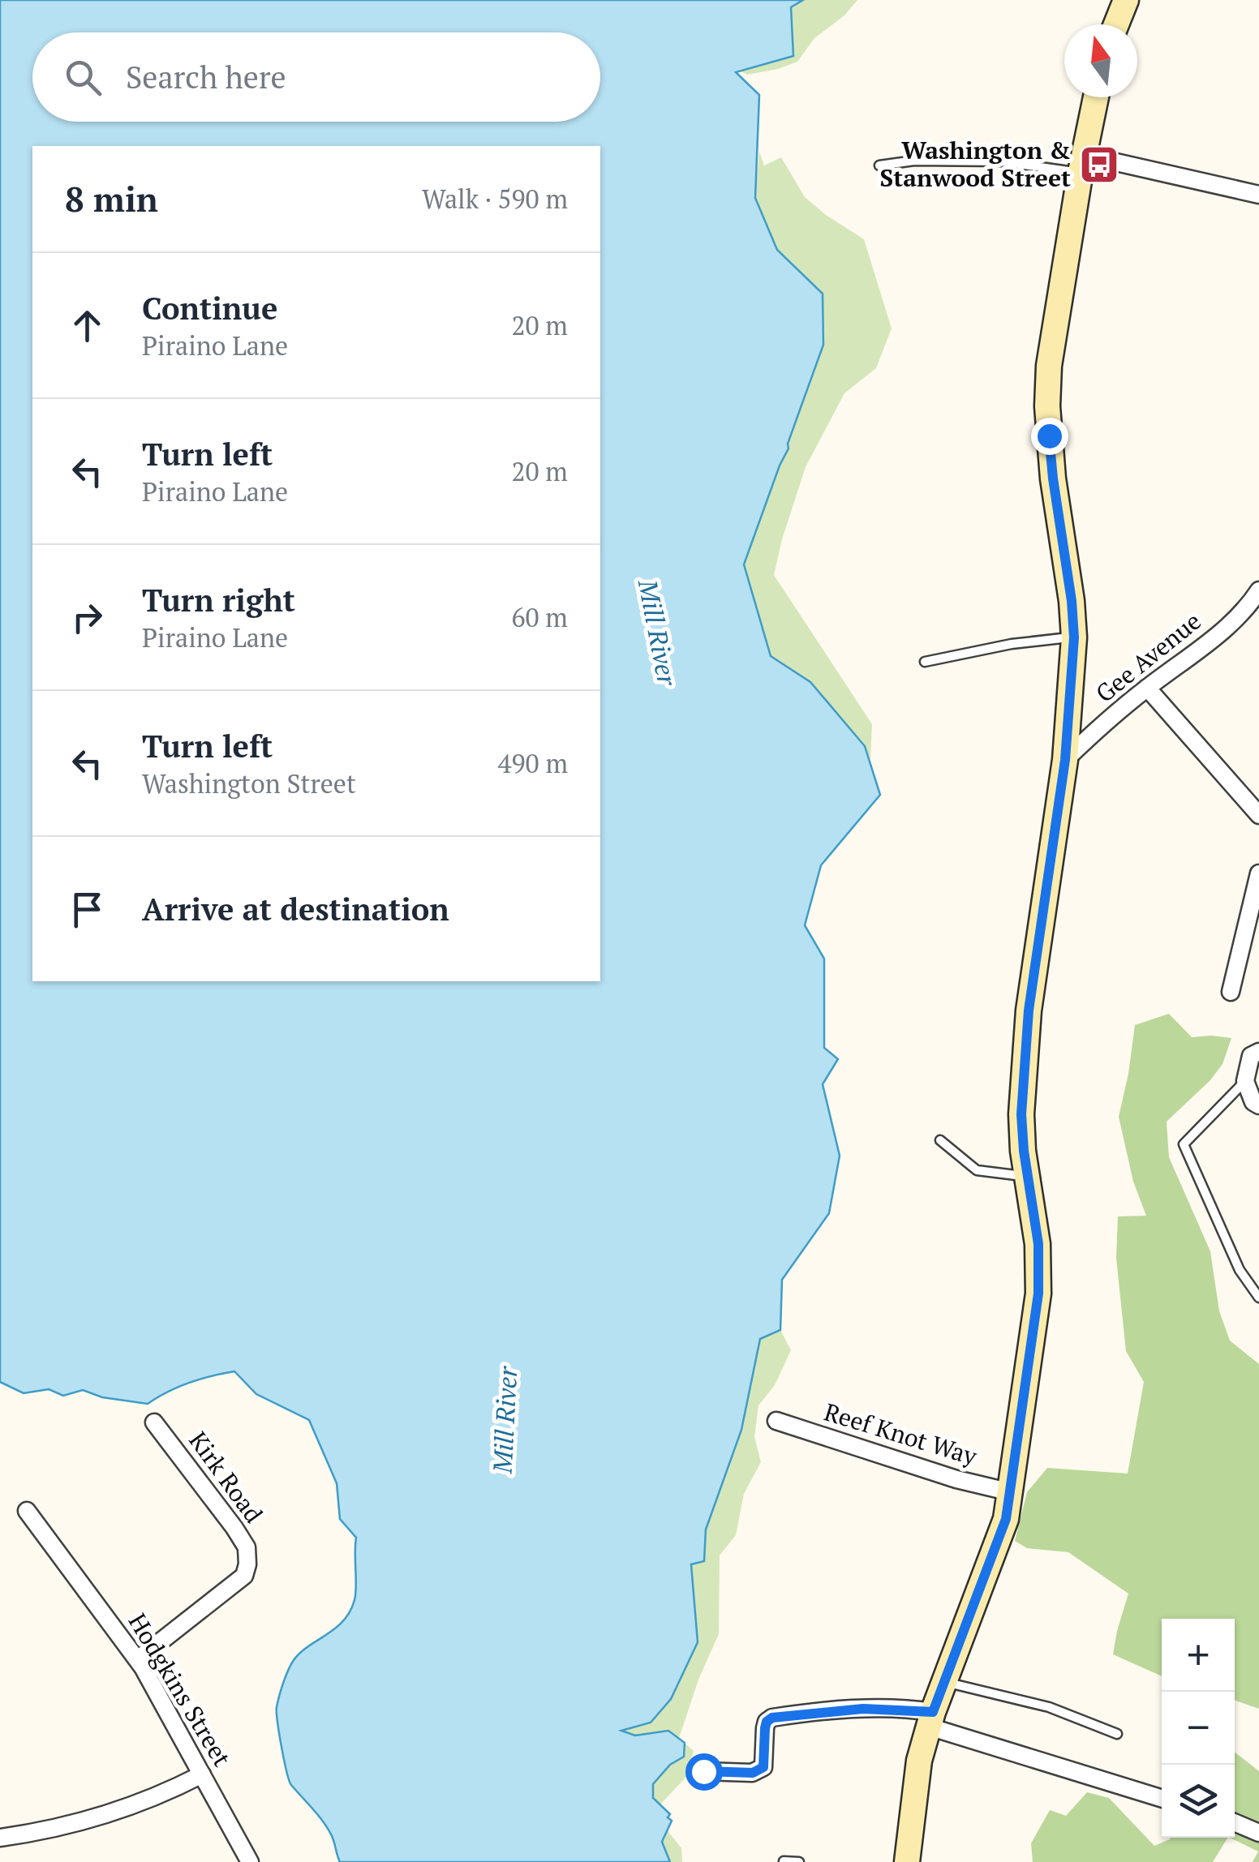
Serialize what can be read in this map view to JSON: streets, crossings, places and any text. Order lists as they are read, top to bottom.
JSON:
{
  "streets": {
    "street": [
      "Gee Avenue",
      "Reef Knot Way",
      "Kirk Road",
      "Hodgkins Street"
    ]
  },
  "crossings": [
    ["Kirk Road", "Hodgkins Street"]
  ],
  "water": ["Mill River"],
  "places": {
    "bus stop": ["Washington & Stanwood Street"]
  },
  "north": "top",
  "page": {
    "search": "Search here",
    "heading": ["8 min", "Walk · 590 m"],
    "list": [
      ["Continue", "Piraino Lane", "20 m"],
      ["Turn left", "Piraino Lane", "20 m"],
      ["Turn right", "Piraino Lane", "60 m"],
      ["Turn left", "Washington Street", "490 m"],
      "Arrive at destination"
    ],
    "map_buttons": ["+", "−"]
  }
}
